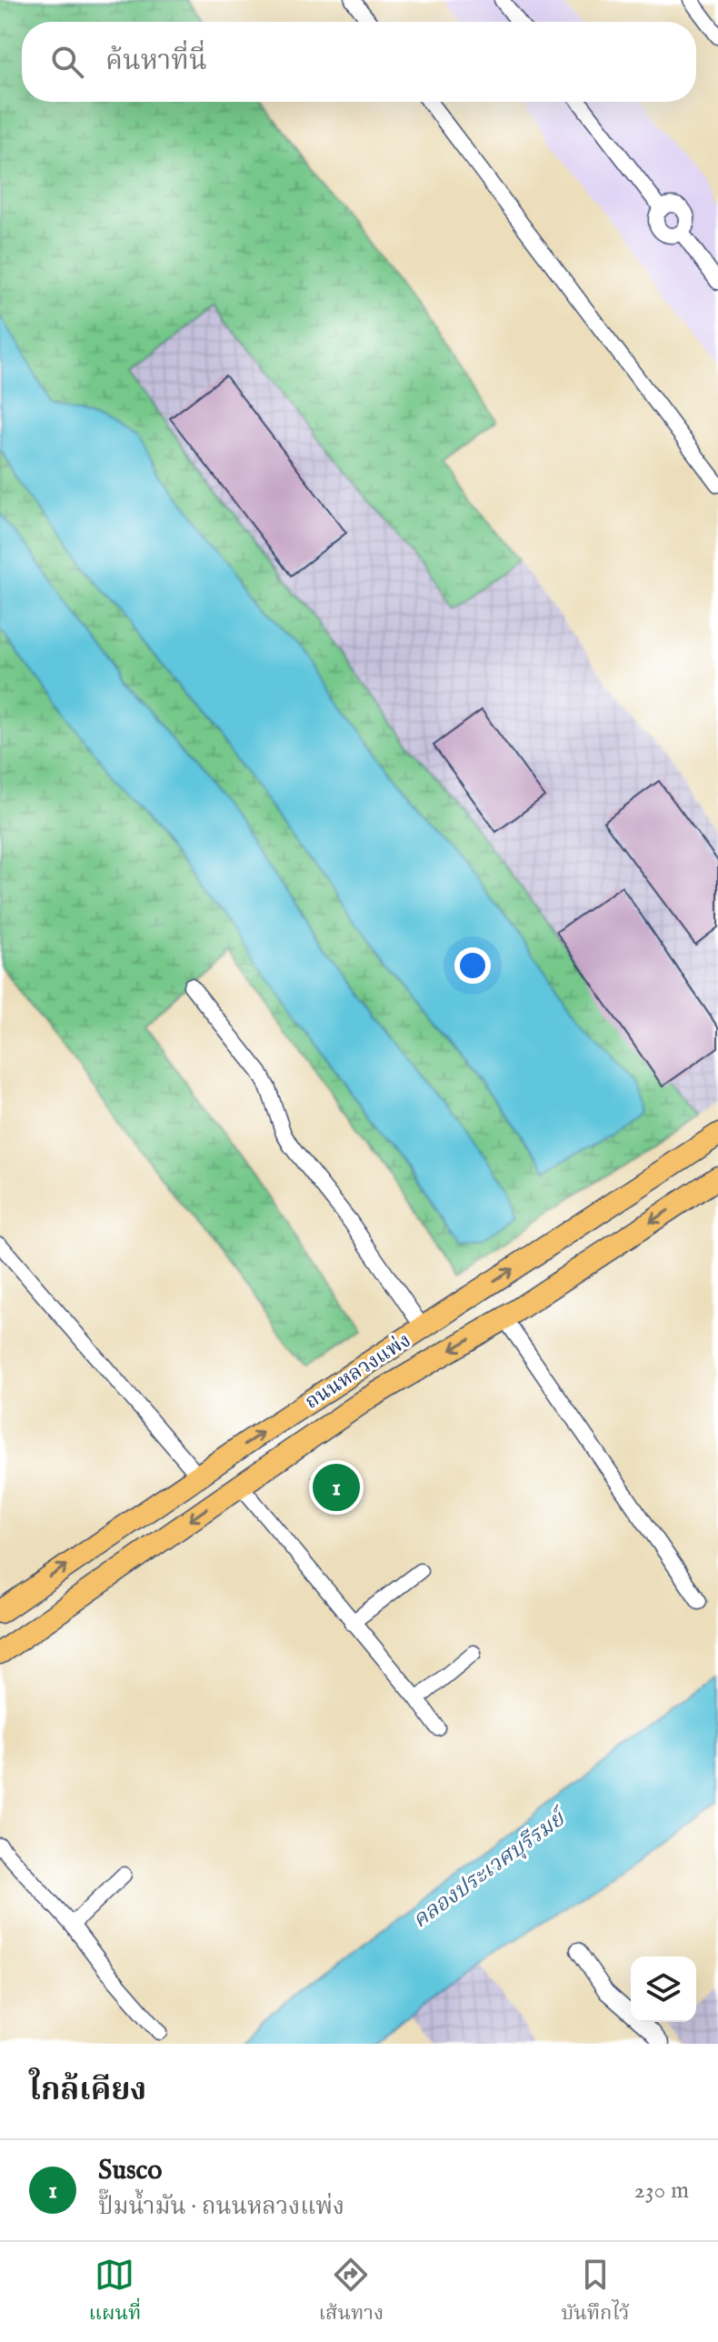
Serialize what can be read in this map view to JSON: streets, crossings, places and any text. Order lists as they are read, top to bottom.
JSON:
{
  "streets": {
    "main road": ["ถนนหลวงแพ่ง"]
  },
  "water": ["คลองประเวศบุรีรมย์"],
  "page": {
    "search": "ค้นหาที่นี่",
    "pins": "1",
    "heading": "ใกล้เคียง",
    "list": [
      {
        "mark": "1",
        "name": "Susco",
        "note": "ปั๊มน้ำมัน · ถนนหลวงแพ่ง",
        "value": "230 m"
      }
    ],
    "nav": ["แผนที่", "เส้นทาง", "บันทึกไว้"]
  }
}
